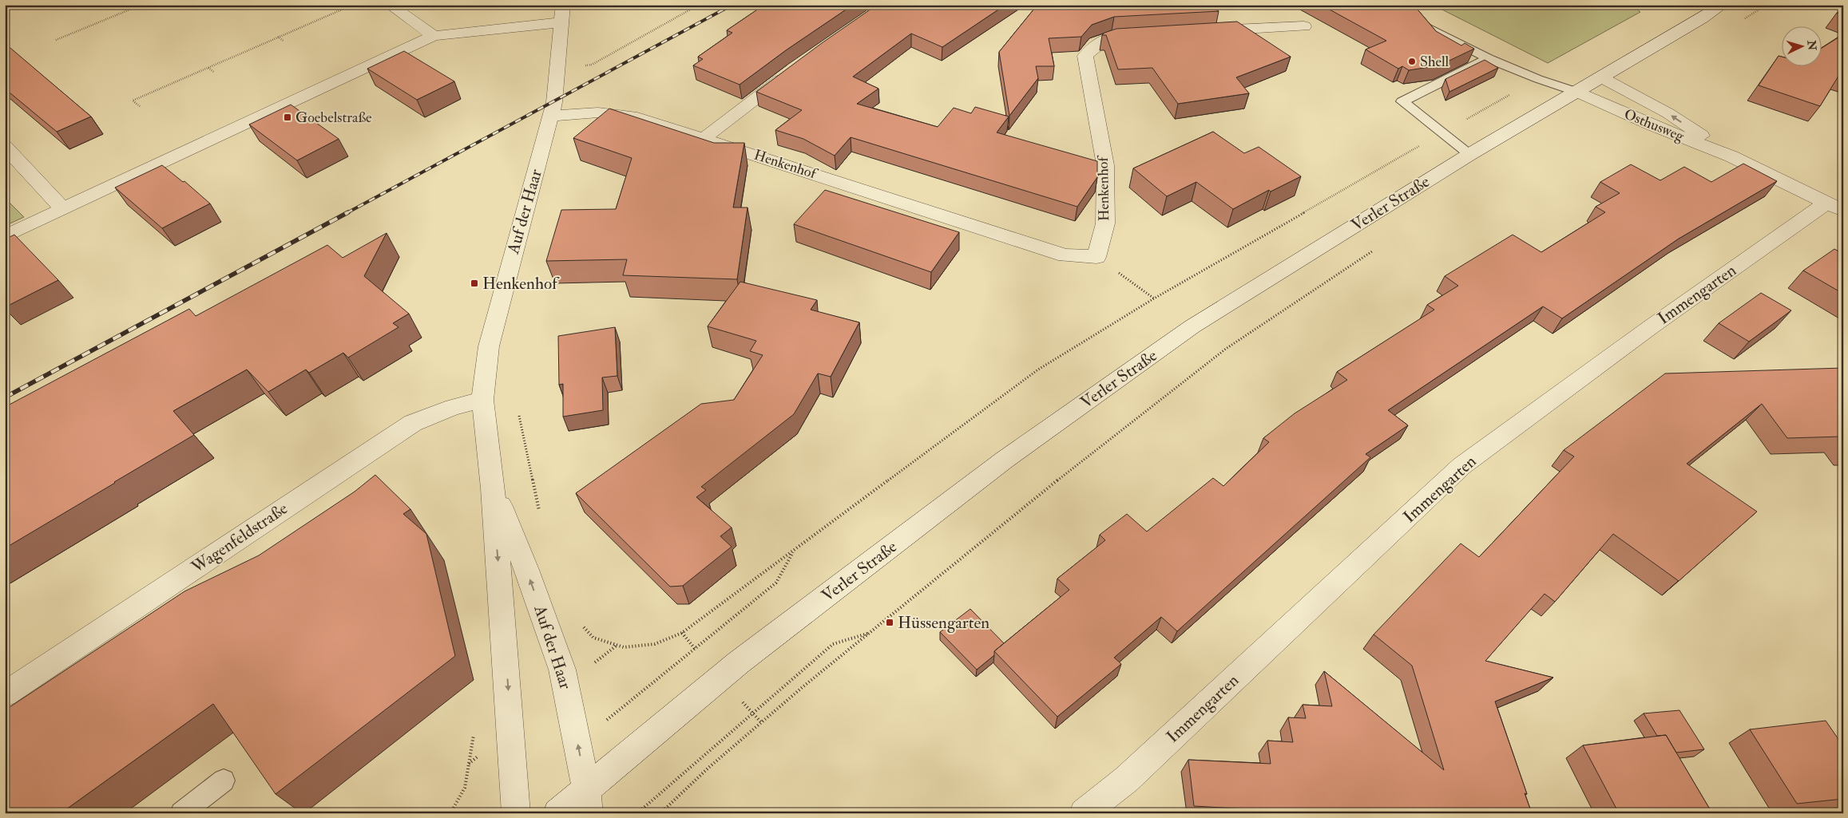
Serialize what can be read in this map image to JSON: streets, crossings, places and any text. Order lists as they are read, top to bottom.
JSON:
{
  "streets": {
    "street": [
      "Osthusweg",
      "Henkenhof",
      "Verler Straße",
      "Auf der Haar",
      "Immengarten",
      "Wagenfeldstraße"
    ]
  },
  "crossings": [
    ["Osthusweg", "Verler Straße"],
    ["Osthusweg", "Immengarten"],
    ["Henkenhof", "Auf der Haar"],
    ["Verler Straße", "Auf der Haar"],
    ["Auf der Haar", "Wagenfeldstraße"]
  ],
  "places": {
    "other": ["Shell"],
    "transit": ["Goebelstraße", "Henkenhof", "Hüssengarten"]
  },
  "north": "right"
}
